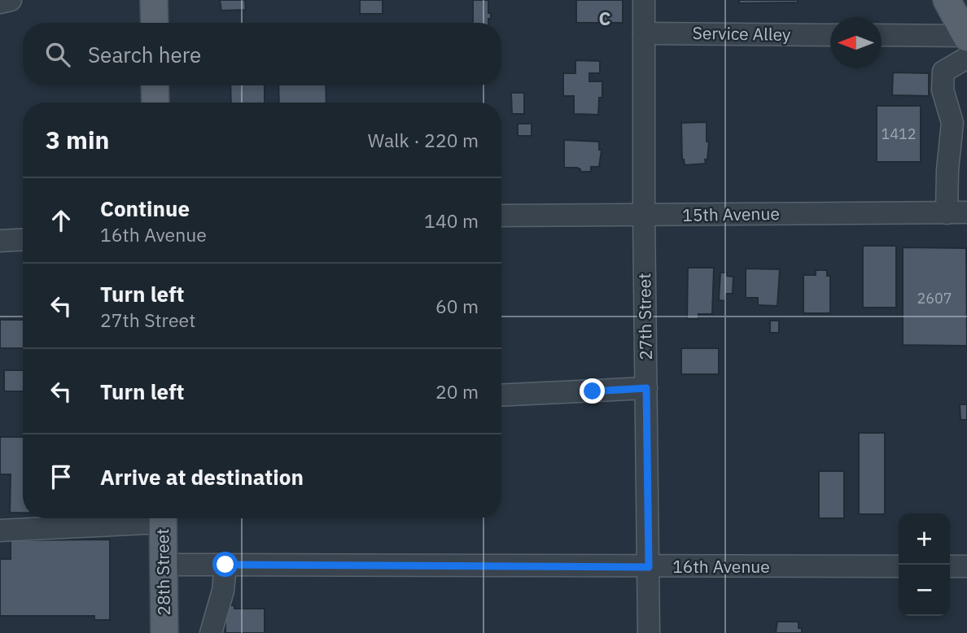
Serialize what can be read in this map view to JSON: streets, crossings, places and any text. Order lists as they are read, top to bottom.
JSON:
{
  "streets": {
    "main road": ["28th Street"],
    "street": [
      "Service Alley",
      "15th Avenue",
      "27th Street",
      "16th Avenue"
    ]
  },
  "crossings": [
    ["Service Alley", "27th Street"],
    ["15th Avenue", "27th Street"],
    ["27th Street", "16th Avenue"],
    ["16th Avenue", "28th Street"]
  ],
  "house_numbers": ["1412", "2607"],
  "north": "left",
  "page": {
    "search": "Search here",
    "heading": ["3 min", "Walk · 220 m"],
    "list": [
      ["Continue", "16th Avenue", "140 m"],
      ["Turn left", "27th Street", "60 m"],
      ["Turn left", "20 m"],
      "Arrive at destination"
    ],
    "map_buttons": ["+", "−"]
  },
  "grid": {
    "columns": ["C"]
  }
}
